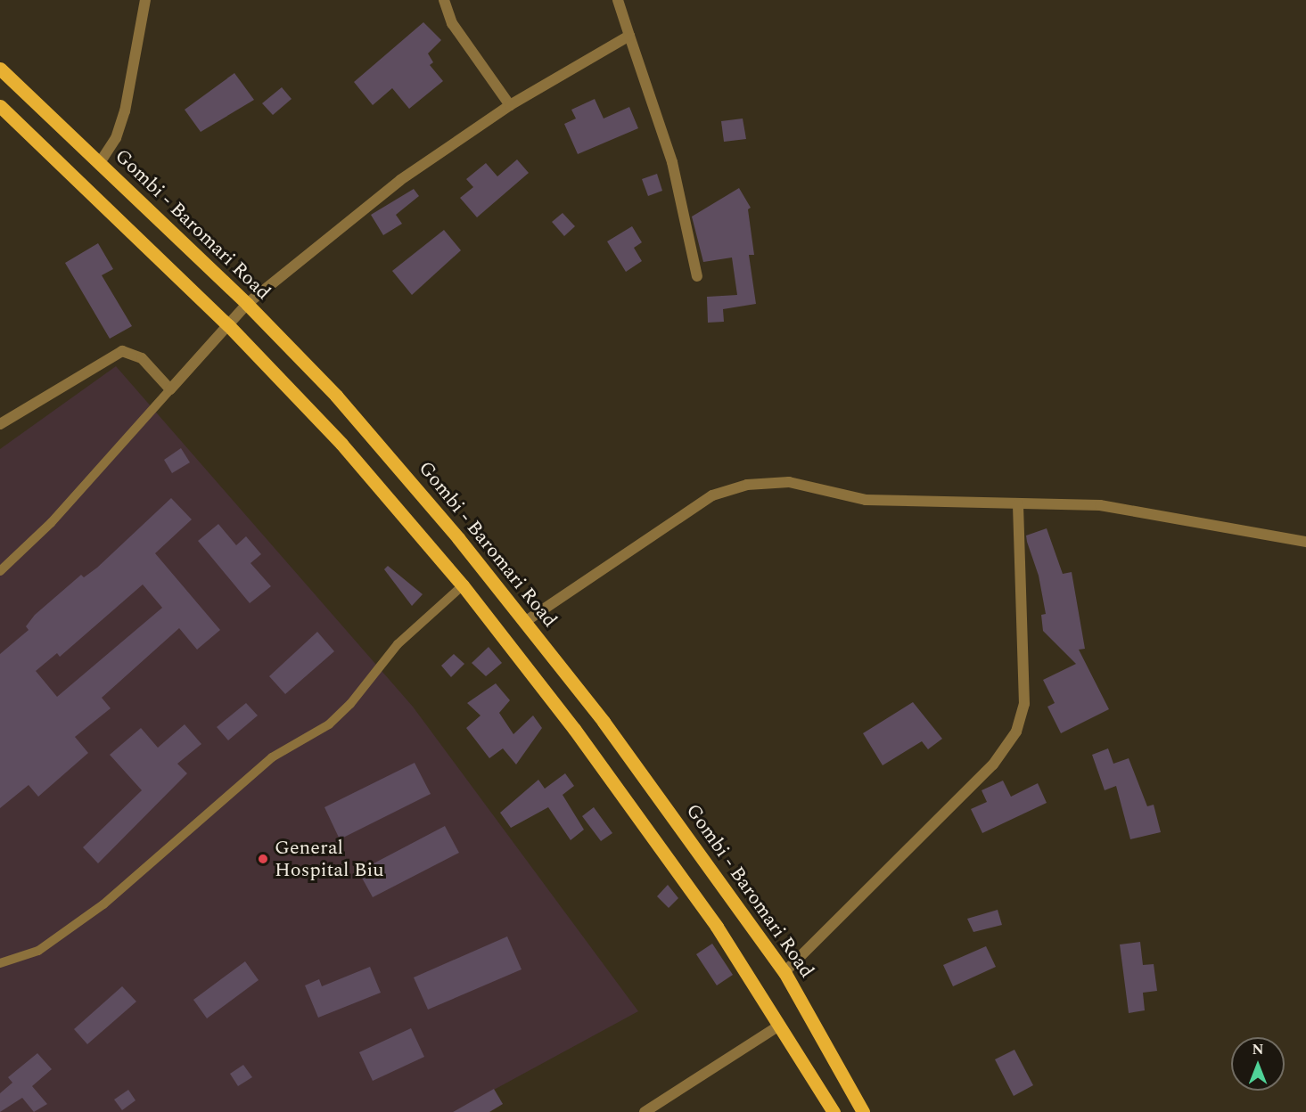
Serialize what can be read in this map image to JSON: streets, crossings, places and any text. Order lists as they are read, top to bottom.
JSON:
{
  "streets": {
    "main road": ["Gombi - Baromari Road"]
  },
  "places": ["General Hospital Biu"],
  "north": "top"
}
